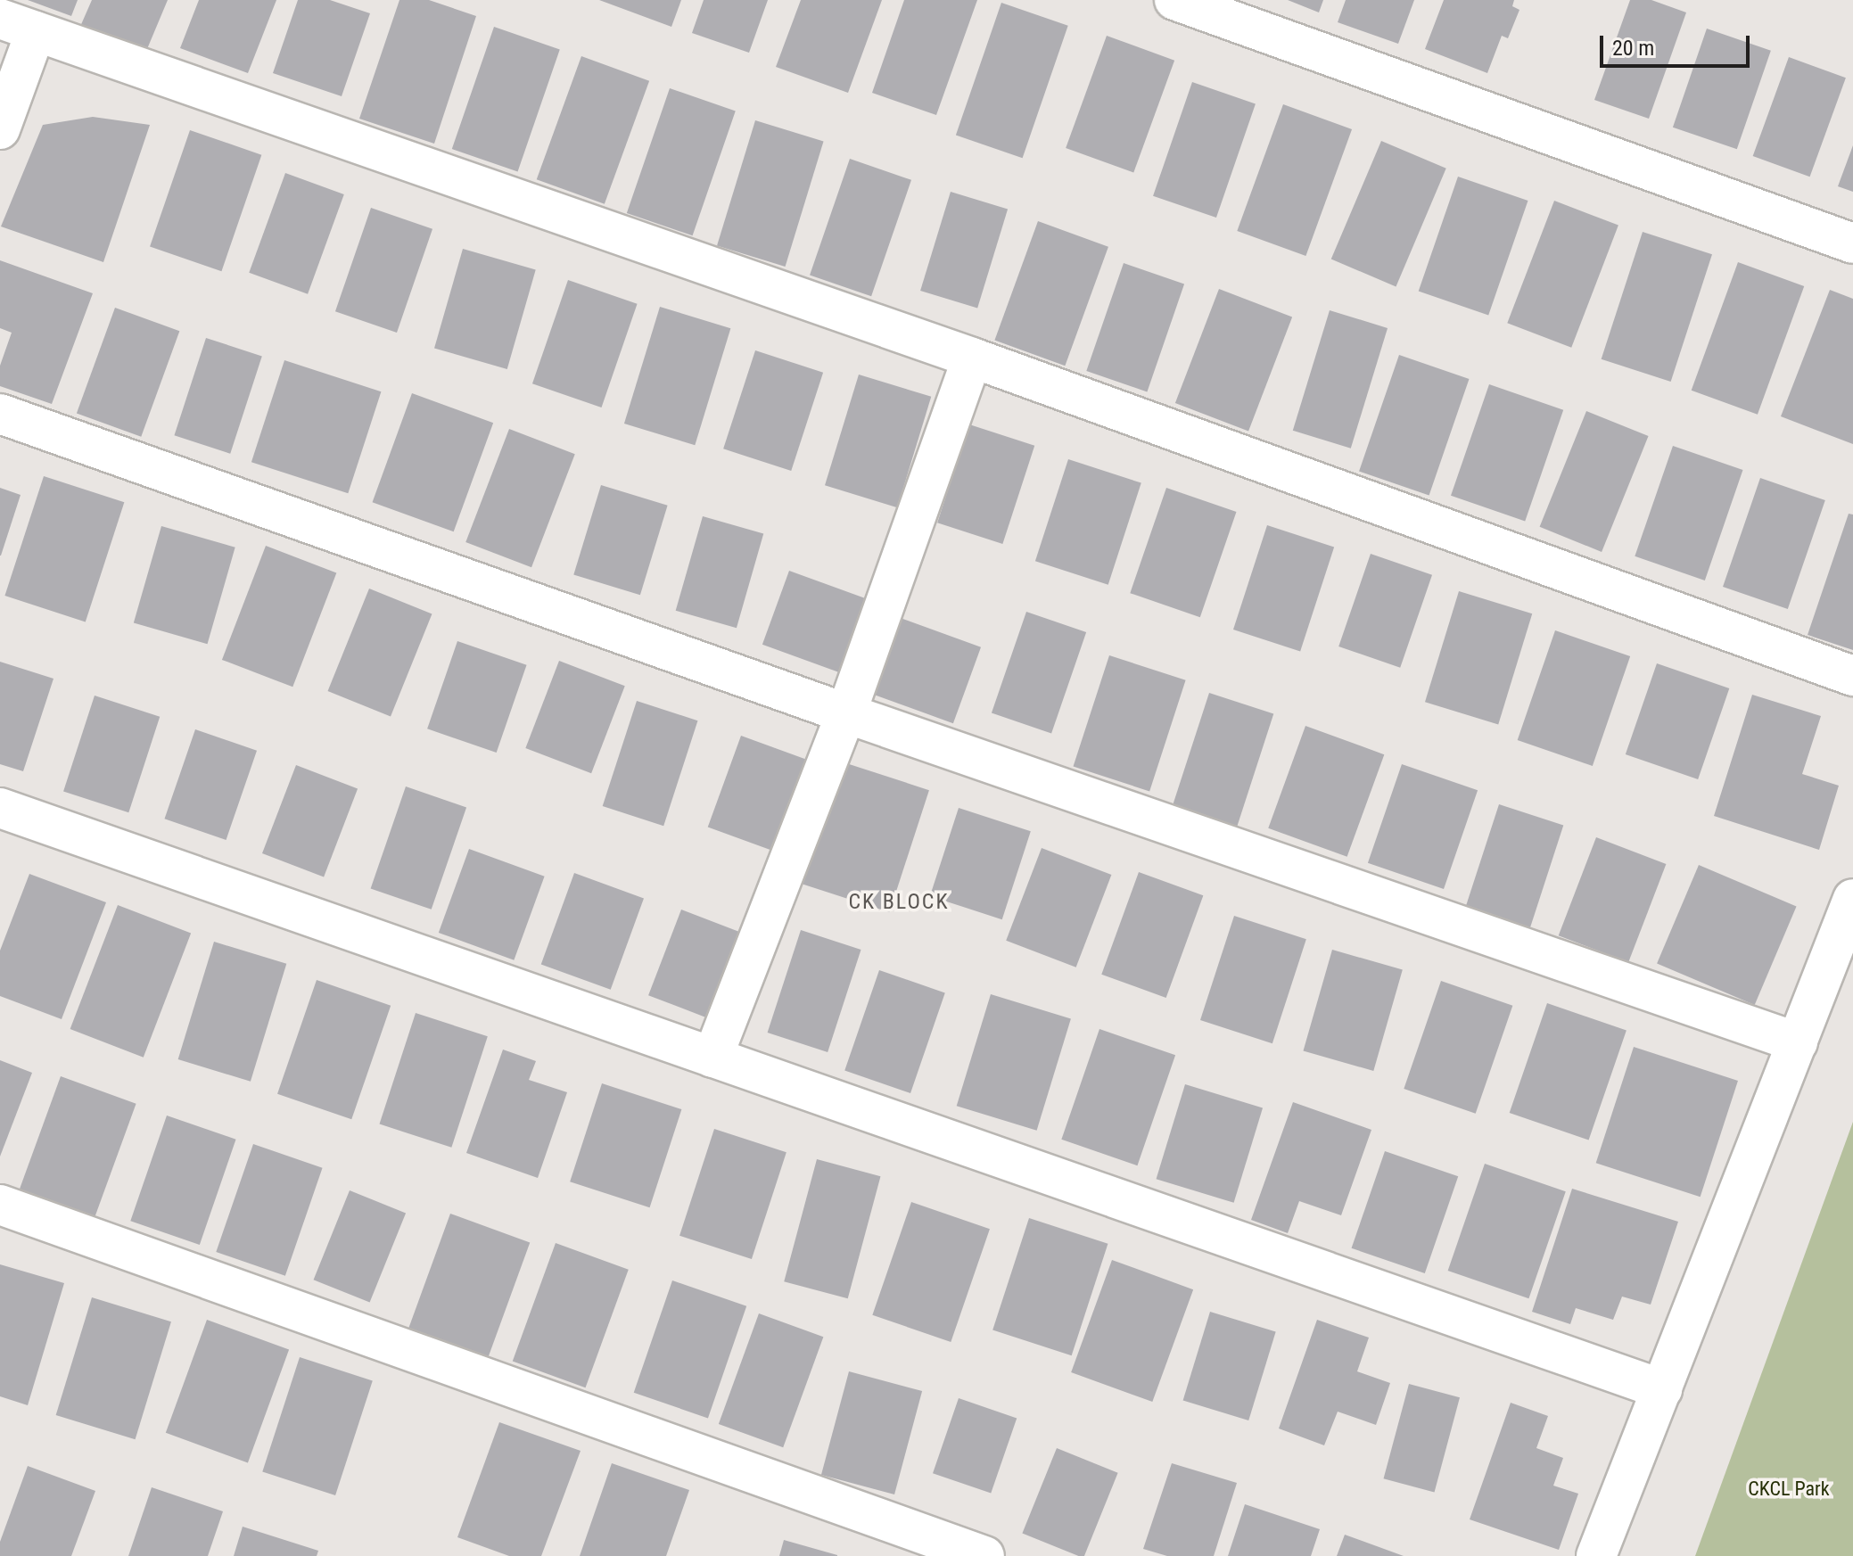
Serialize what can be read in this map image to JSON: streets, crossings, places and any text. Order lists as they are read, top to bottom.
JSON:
{
  "districts": ["CK BLOCK"],
  "parks": ["CKCL Park"],
  "scale_bar": "20 m"
}
